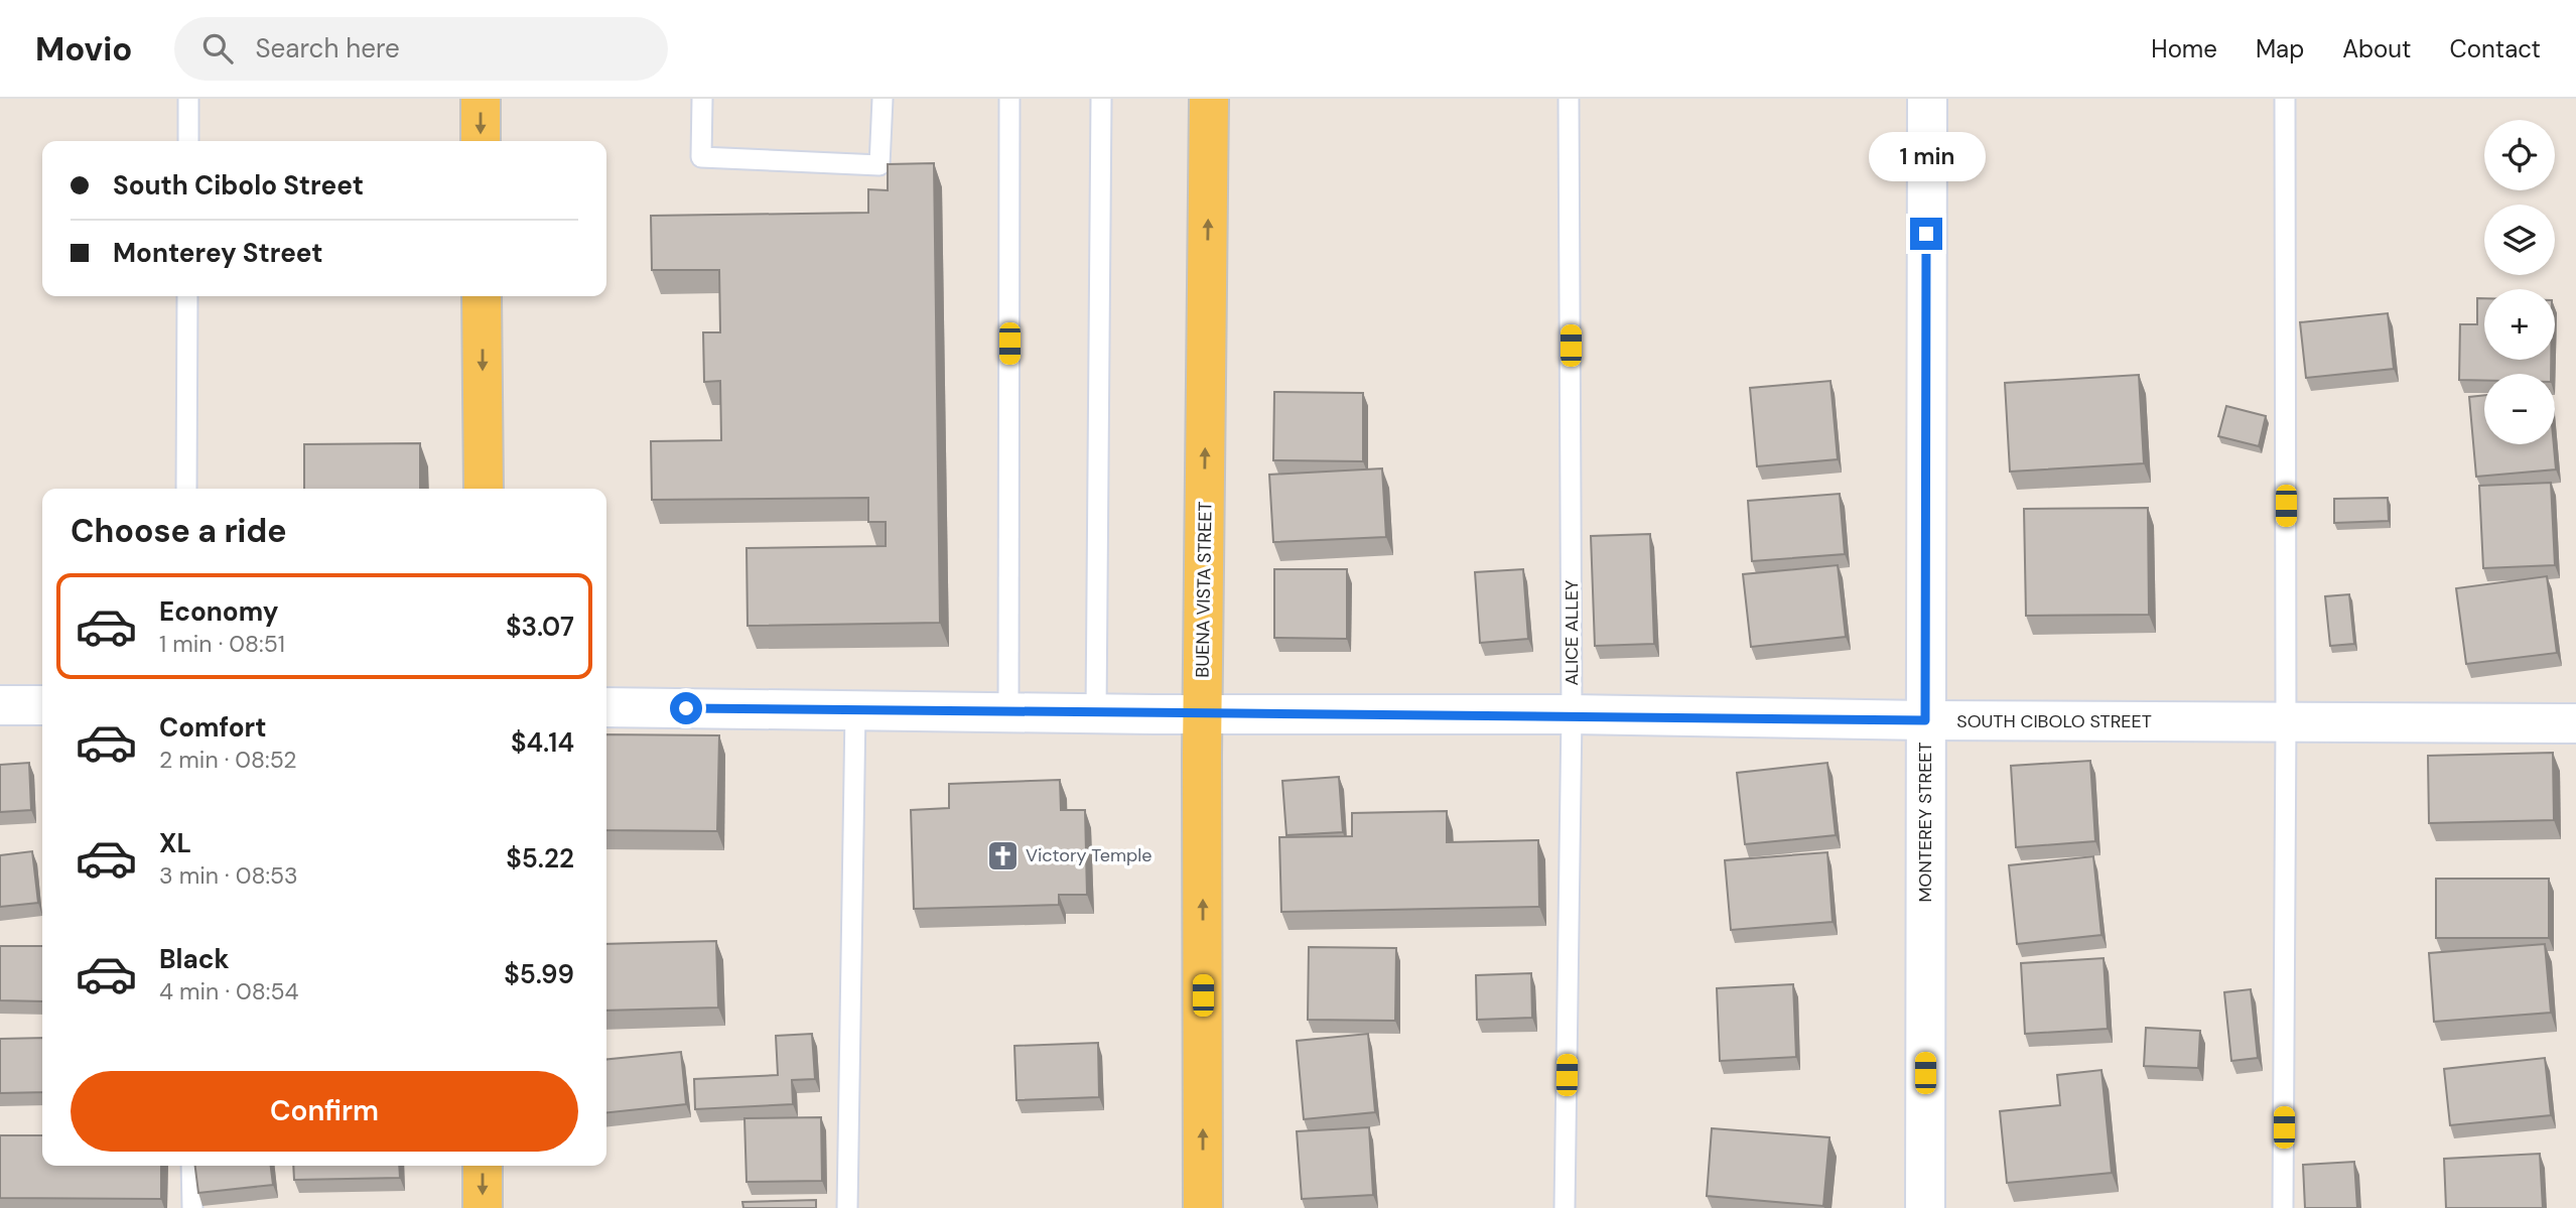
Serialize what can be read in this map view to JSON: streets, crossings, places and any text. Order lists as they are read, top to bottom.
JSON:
{
  "streets": {
    "main road": ["BUENA VISTA STREET"],
    "street": ["SOUTH CIBOLO STREET", "MONTEREY STREET"],
    "lane": ["ALICE ALLEY"]
  },
  "crossings": [
    ["BUENA VISTA STREET", "SOUTH CIBOLO STREET"],
    ["ALICE ALLEY", "SOUTH CIBOLO STREET"],
    ["SOUTH CIBOLO STREET", "MONTEREY STREET"]
  ],
  "one_way": ["BUENA VISTA STREET"],
  "places": {
    "church": ["Victory Temple"]
  },
  "page": {
    "header": "Movio",
    "search": "Search here",
    "nav": [
      "Home",
      "Map",
      "About",
      "Contact"
    ],
    "map_buttons": ["+", "−"],
    "bubble": "1 min",
    "banner": ["South Cibolo Street", "Monterey Street"],
    "heading": "Choose a ride",
    "list": [
      {
        "name": "Economy",
        "note": "1 min · 08:51",
        "value": "$3.07"
      },
      {
        "name": "Comfort",
        "note": "2 min · 08:52",
        "value": "$4.14"
      },
      {
        "name": "XL",
        "note": "3 min · 08:53",
        "value": "$5.22"
      },
      {
        "name": "Black",
        "note": "4 min · 08:54",
        "value": "$5.99"
      }
    ],
    "buttons": "Confirm"
  }
}
